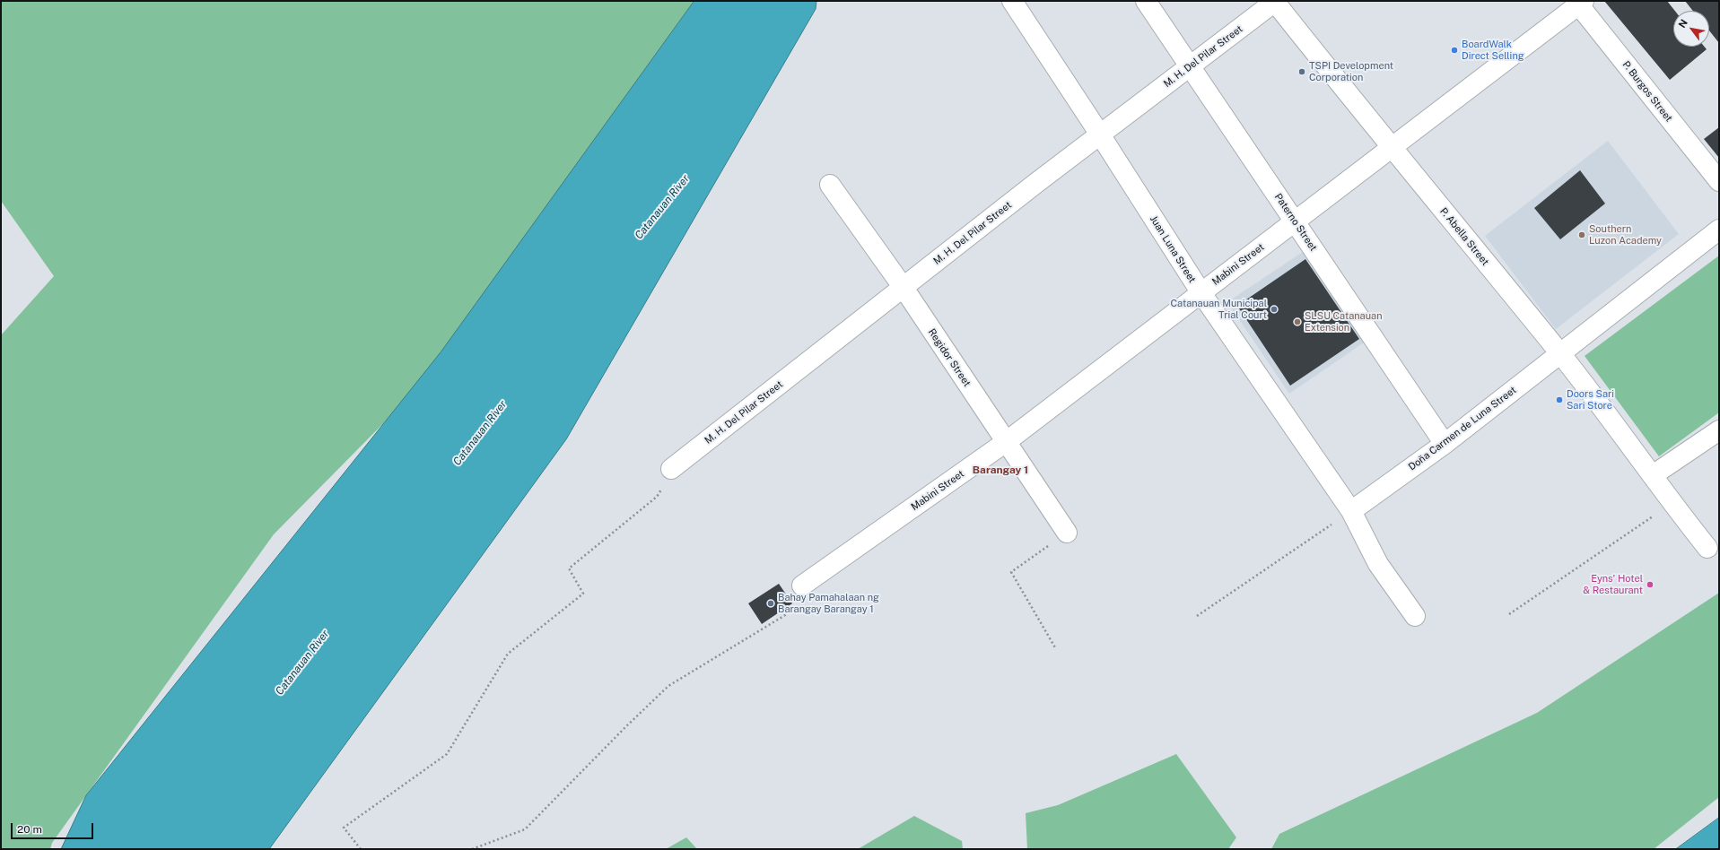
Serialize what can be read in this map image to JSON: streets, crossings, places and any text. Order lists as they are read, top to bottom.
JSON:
{
  "streets": {
    "street": [
      "M. H. Del Pilar Street",
      "P. Burgos Street",
      "Paterno Street",
      "P. Abella Street",
      "Juan Luna Street",
      "Mabini Street",
      "Regidor Street",
      "Doña Carmen de Luna Street"
    ]
  },
  "crossings": [
    ["M. H. Del Pilar Street", "Paterno Street"],
    ["M. H. Del Pilar Street", "P. Abella Street"],
    ["M. H. Del Pilar Street", "Juan Luna Street"],
    ["M. H. Del Pilar Street", "Regidor Street"],
    ["P. Burgos Street", "Mabini Street"],
    ["Paterno Street", "Mabini Street"],
    ["Paterno Street", "Doña Carmen de Luna Street"],
    ["P. Abella Street", "Mabini Street"],
    ["P. Abella Street", "Doña Carmen de Luna Street"],
    ["Juan Luna Street", "Mabini Street"],
    ["Juan Luna Street", "Doña Carmen de Luna Street"],
    ["Mabini Street", "Regidor Street"]
  ],
  "districts": ["Barangay 1"],
  "water": ["Catanauan River"],
  "places": [
    "BoardWalk Direct Selling",
    "TSPI Development Corporation",
    "Southern Luzon Academy",
    "Catanauan Municipal Trial Court",
    "SLSU Catanauan Extension",
    "Doors Sari Sari Store",
    "Eyns' Hotel & Restaurant",
    "Bahay Pamahalaan ng Barangay Barangay 1"
  ],
  "scale_bar": "20 m",
  "north": "top left"
}
